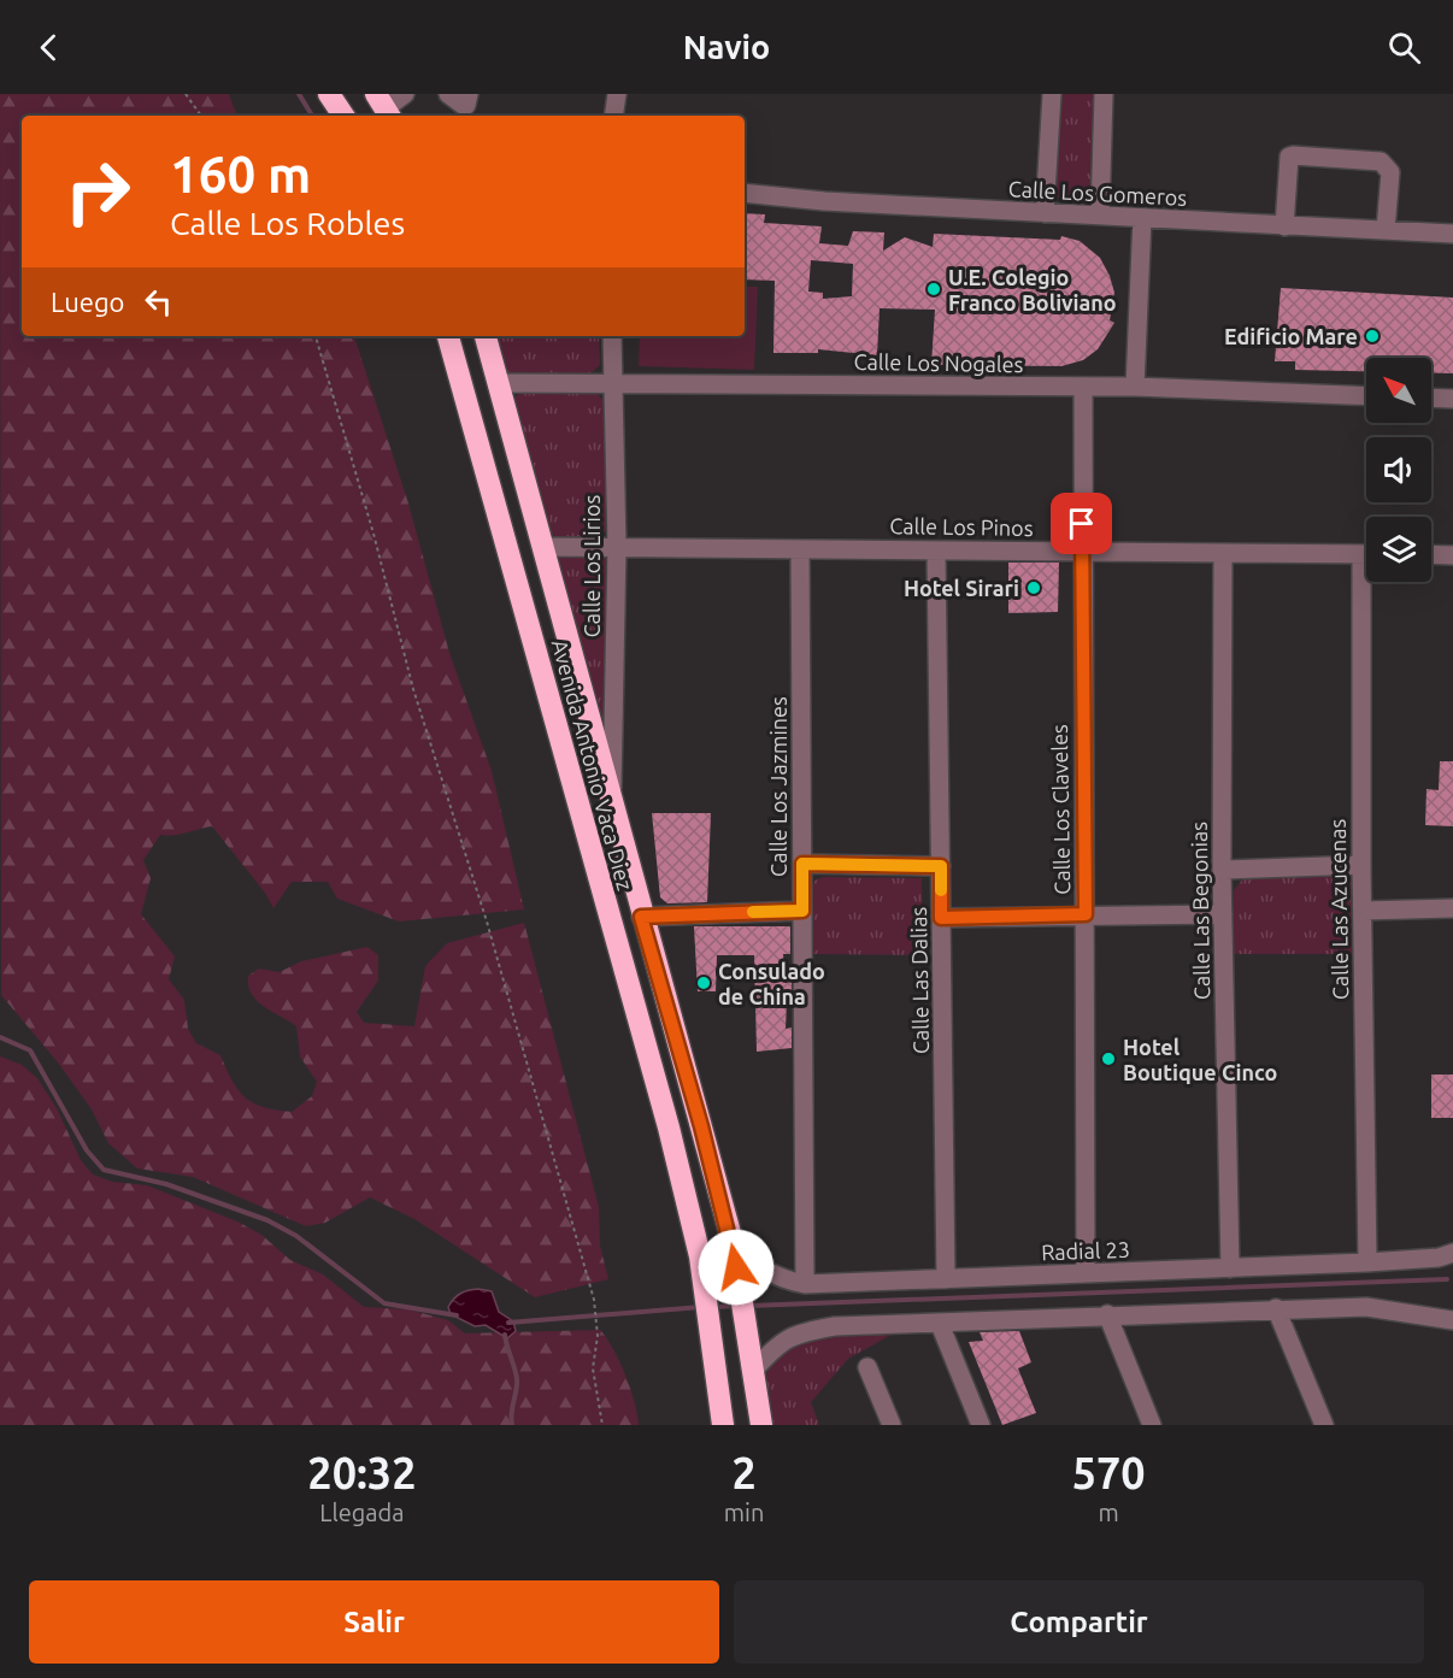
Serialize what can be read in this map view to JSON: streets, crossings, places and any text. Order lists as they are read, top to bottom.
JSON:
{
  "streets": {
    "highway": ["Avenida Antonio Vaca Diez"],
    "street": [
      "Calle Los Gomeros",
      "Calle Los Nogales",
      "Calle Los Pinos",
      "Calle Los Lirios",
      "Calle Los Jazmines",
      "Calle Los Claveles",
      "Calle Las Azucenas",
      "Calle Las Begonias",
      "Calle Las Dalias",
      "Radial 23"
    ]
  },
  "crossings": [
    ["Calle Los Nogales", "Calle Los Lirios"],
    ["Calle Los Nogales", "Avenida Antonio Vaca Diez"],
    ["Calle Los Nogales", "Calle Los Claveles"],
    ["Calle Los Pinos", "Calle Los Lirios"],
    ["Calle Los Pinos", "Avenida Antonio Vaca Diez"],
    ["Calle Los Pinos", "Calle Los Jazmines"],
    ["Calle Los Pinos", "Calle Los Claveles"],
    ["Calle Los Pinos", "Calle Las Begonias"],
    ["Calle Los Pinos", "Calle Las Dalias"],
    ["Calle Los Lirios", "Avenida Antonio Vaca Diez"],
    ["Avenida Antonio Vaca Diez", "Radial 23"],
    ["Calle Los Jazmines", "Radial 23"],
    ["Calle Los Claveles", "Radial 23"],
    ["Calle Las Azucenas", "Radial 23"],
    ["Calle Las Begonias", "Radial 23"],
    ["Calle Las Dalias", "Radial 23"]
  ],
  "places": [
    "U.E. Colegio Franco Boliviano",
    "Edificio Mare",
    "Hotel Sirari",
    "Consulado de China",
    "Hotel Boutique Cinco"
  ],
  "north": "top left",
  "page": {
    "header": "Navio",
    "turn": ["160 m", "Calle Los Robles"],
    "then": "Luego",
    "eta": [
      "20:32",
      "Llegada",
      "2",
      "min",
      "570",
      "m"
    ],
    "buttons": ["Salir", "Compartir"]
  }
}
